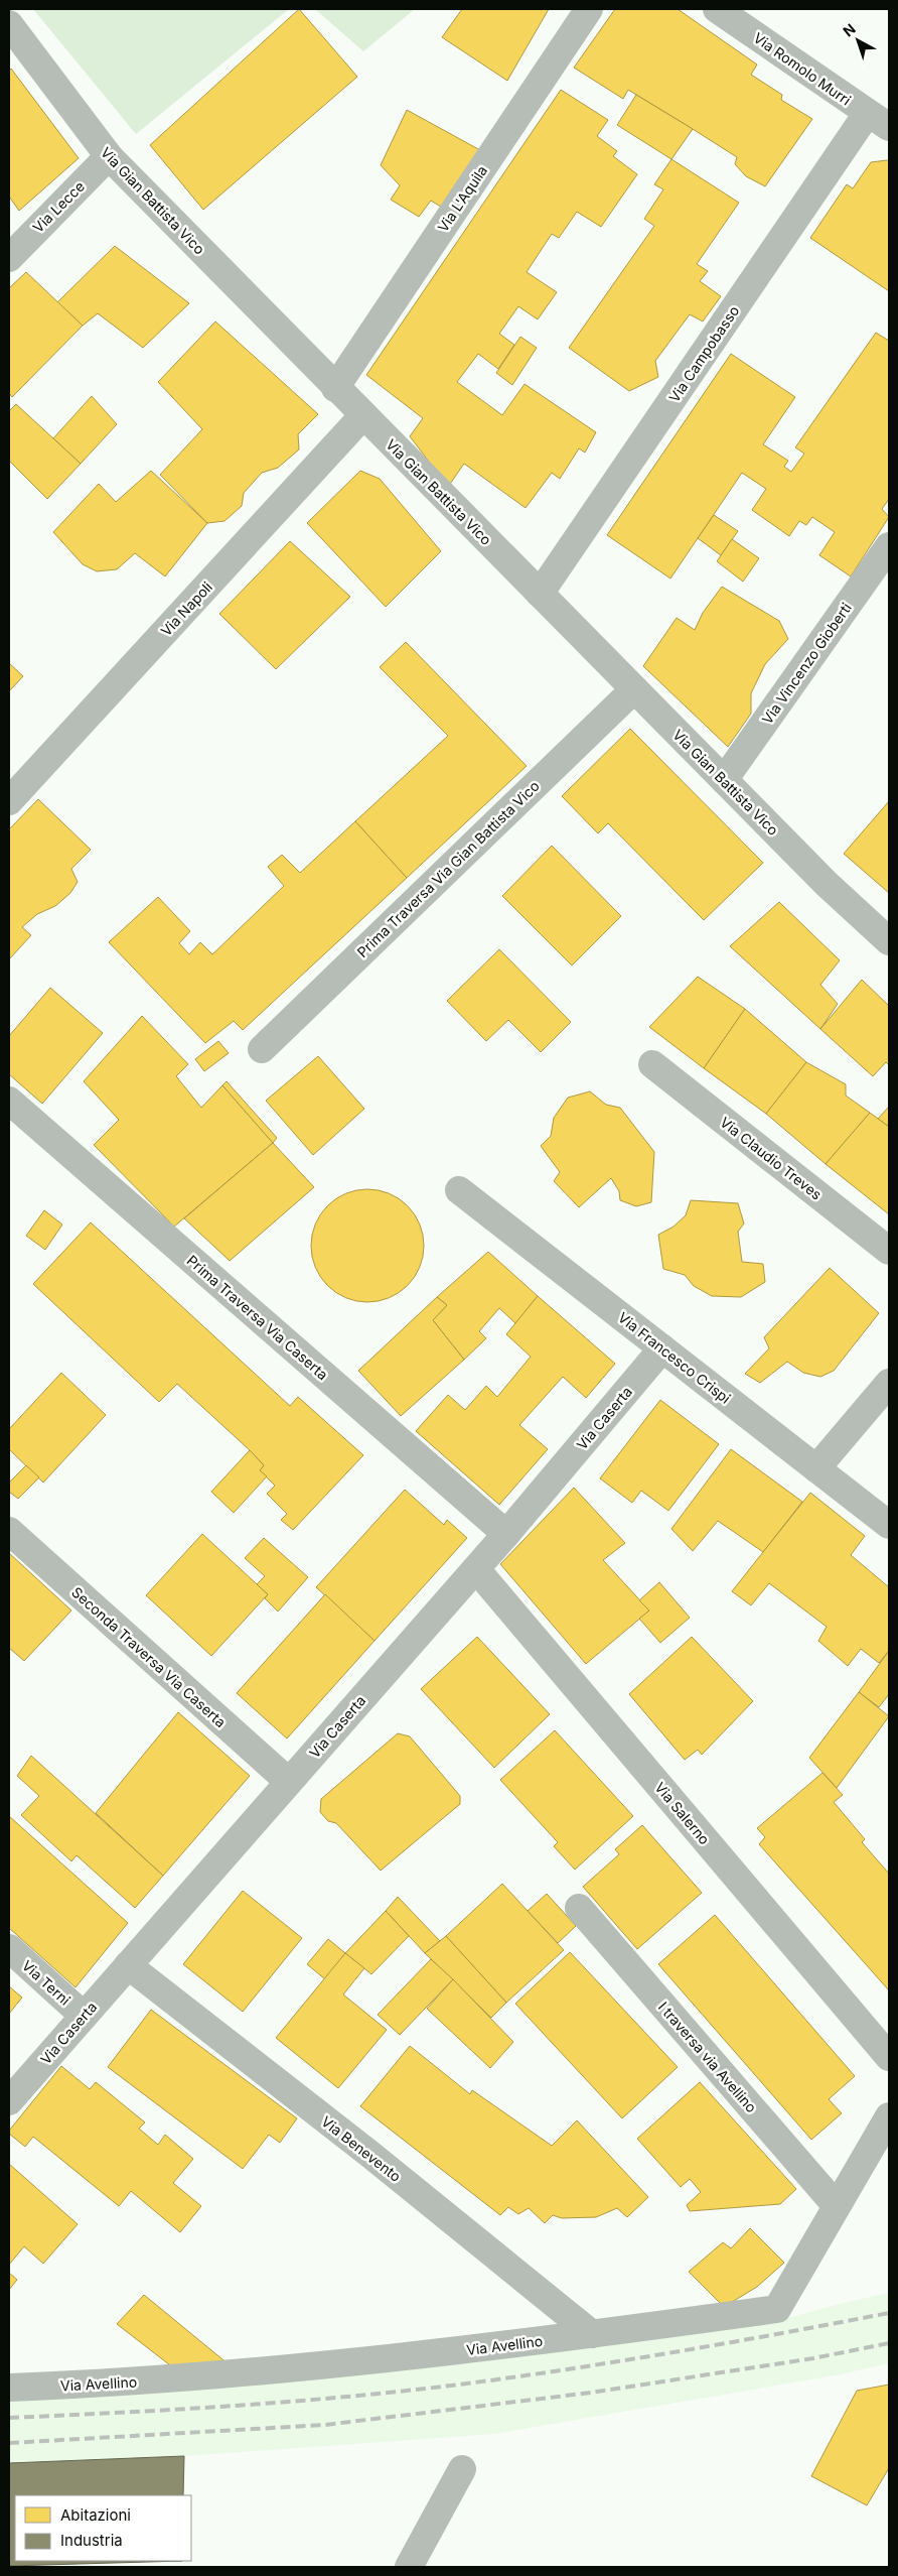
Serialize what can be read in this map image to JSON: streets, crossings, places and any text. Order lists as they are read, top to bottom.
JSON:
{
  "streets": {
    "street": [
      "Via Romolo Murri",
      "Via L'Aquila",
      "Via Gian Battista Vico",
      "Via Lecce",
      "Via Campobasso",
      "Via Napoli",
      "Via Vincenzo Gioberti",
      "Prima Traversa Via Gian Battista Vico",
      "Via Claudio Treves",
      "Prima Traversa Via Caserta",
      "Via Francesco Crispi",
      "Via Caserta",
      "Seconda Traversa Via Caserta",
      "Via Salerno",
      "Via Terni",
      "I traversa via Avellino",
      "Via Benevento",
      "Via Avellino"
    ]
  },
  "crossings": [
    ["Via Romolo Murri", "Via Campobasso"],
    ["Via L'Aquila", "Via Gian Battista Vico"],
    ["Via Gian Battista Vico", "Via Lecce"],
    ["Via Gian Battista Vico", "Via Campobasso"],
    ["Via Gian Battista Vico", "Via Napoli"],
    ["Via Gian Battista Vico", "Via Vincenzo Gioberti"],
    ["Via Gian Battista Vico", "Prima Traversa Via Gian Battista Vico"],
    ["Prima Traversa Via Caserta", "Via Caserta"],
    ["Via Francesco Crispi", "Via Caserta"],
    ["Via Caserta", "Seconda Traversa Via Caserta"],
    ["Via Caserta", "Via Salerno"],
    ["Via Caserta", "Via Terni"],
    ["Via Caserta", "Via Benevento"],
    ["I traversa via Avellino", "Via Avellino"],
    ["Via Benevento", "Via Avellino"]
  ],
  "legend": ["Abitazioni", "Industria"],
  "north": "top left"
}
